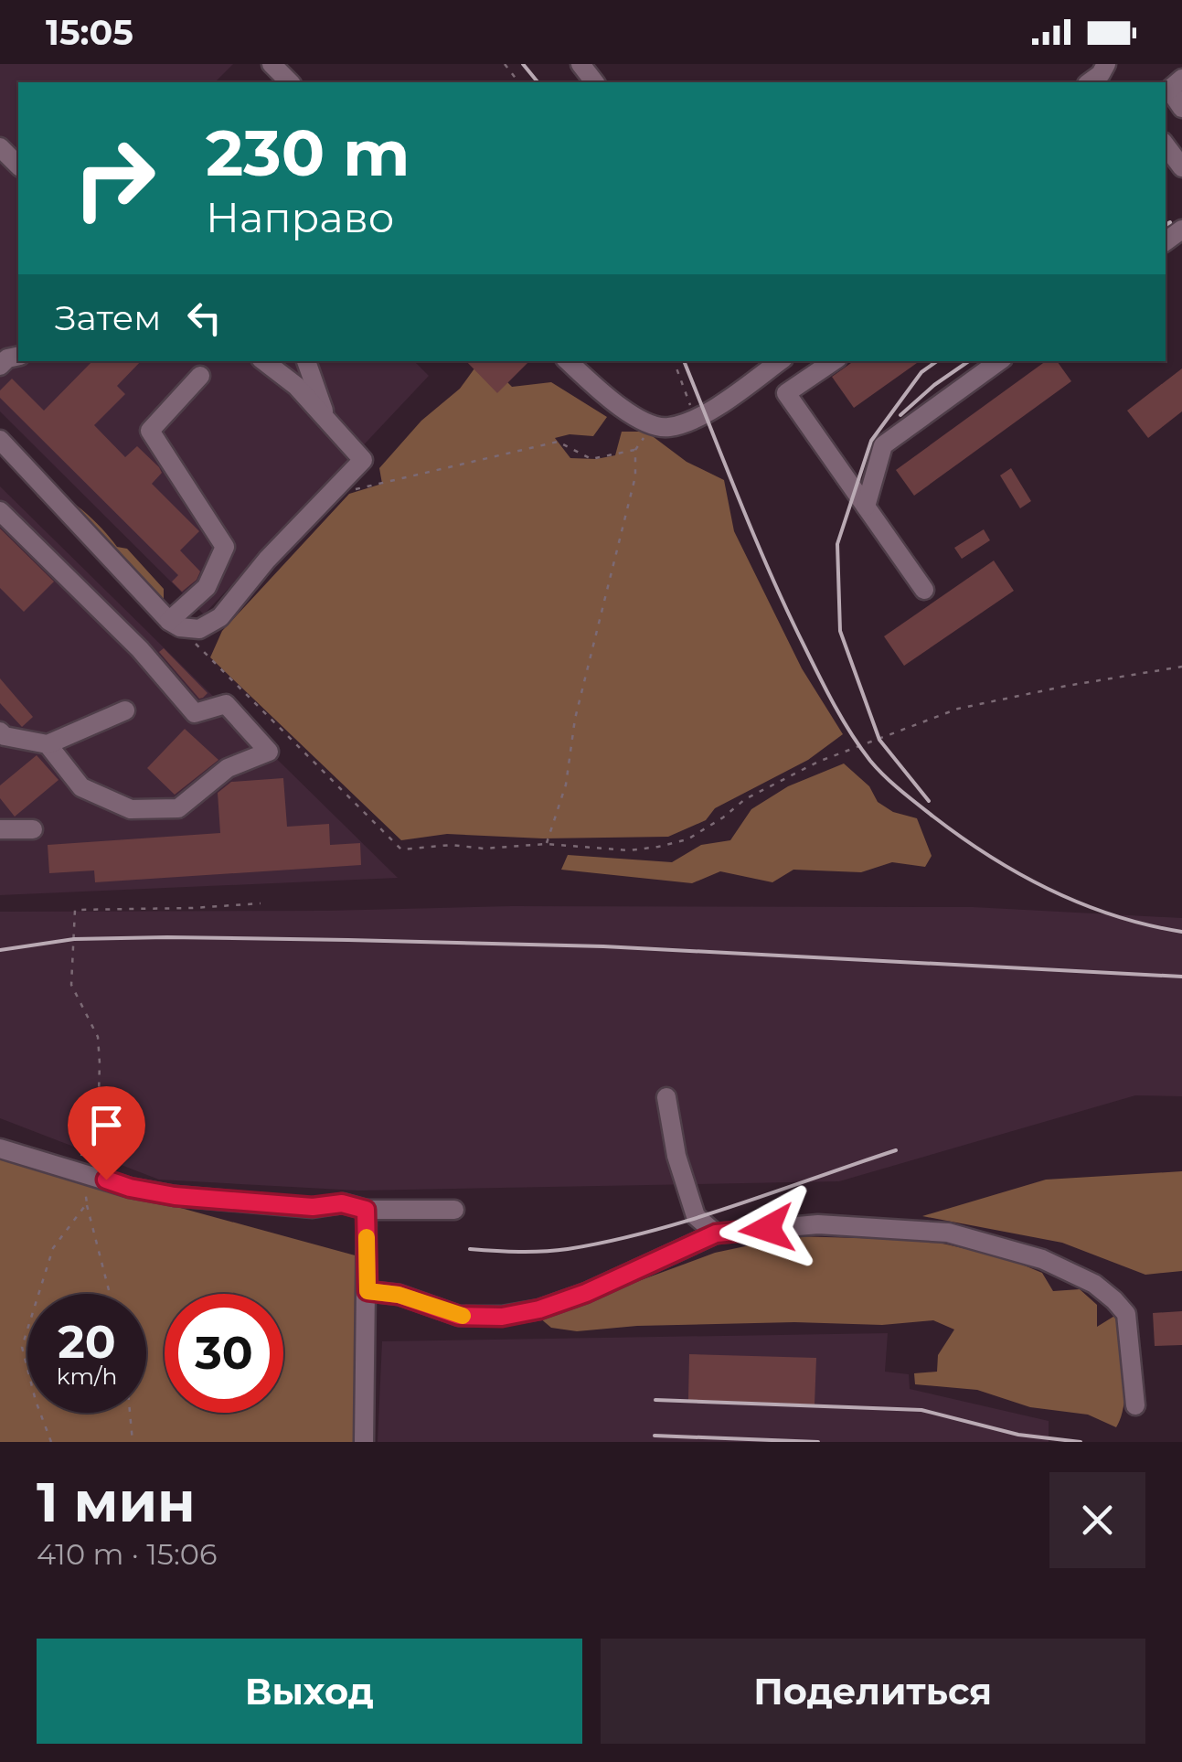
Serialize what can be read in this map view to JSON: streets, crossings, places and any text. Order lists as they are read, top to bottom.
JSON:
{
  "page": {
    "status": "15:05",
    "turn": ["230 m", "Направо"],
    "then": "Затем",
    "speed": "20 km/h",
    "limit": "30",
    "heading": ["1 мин", "410 m · 15:06"],
    "buttons": ["Выход", "Поделиться"]
  }
}
